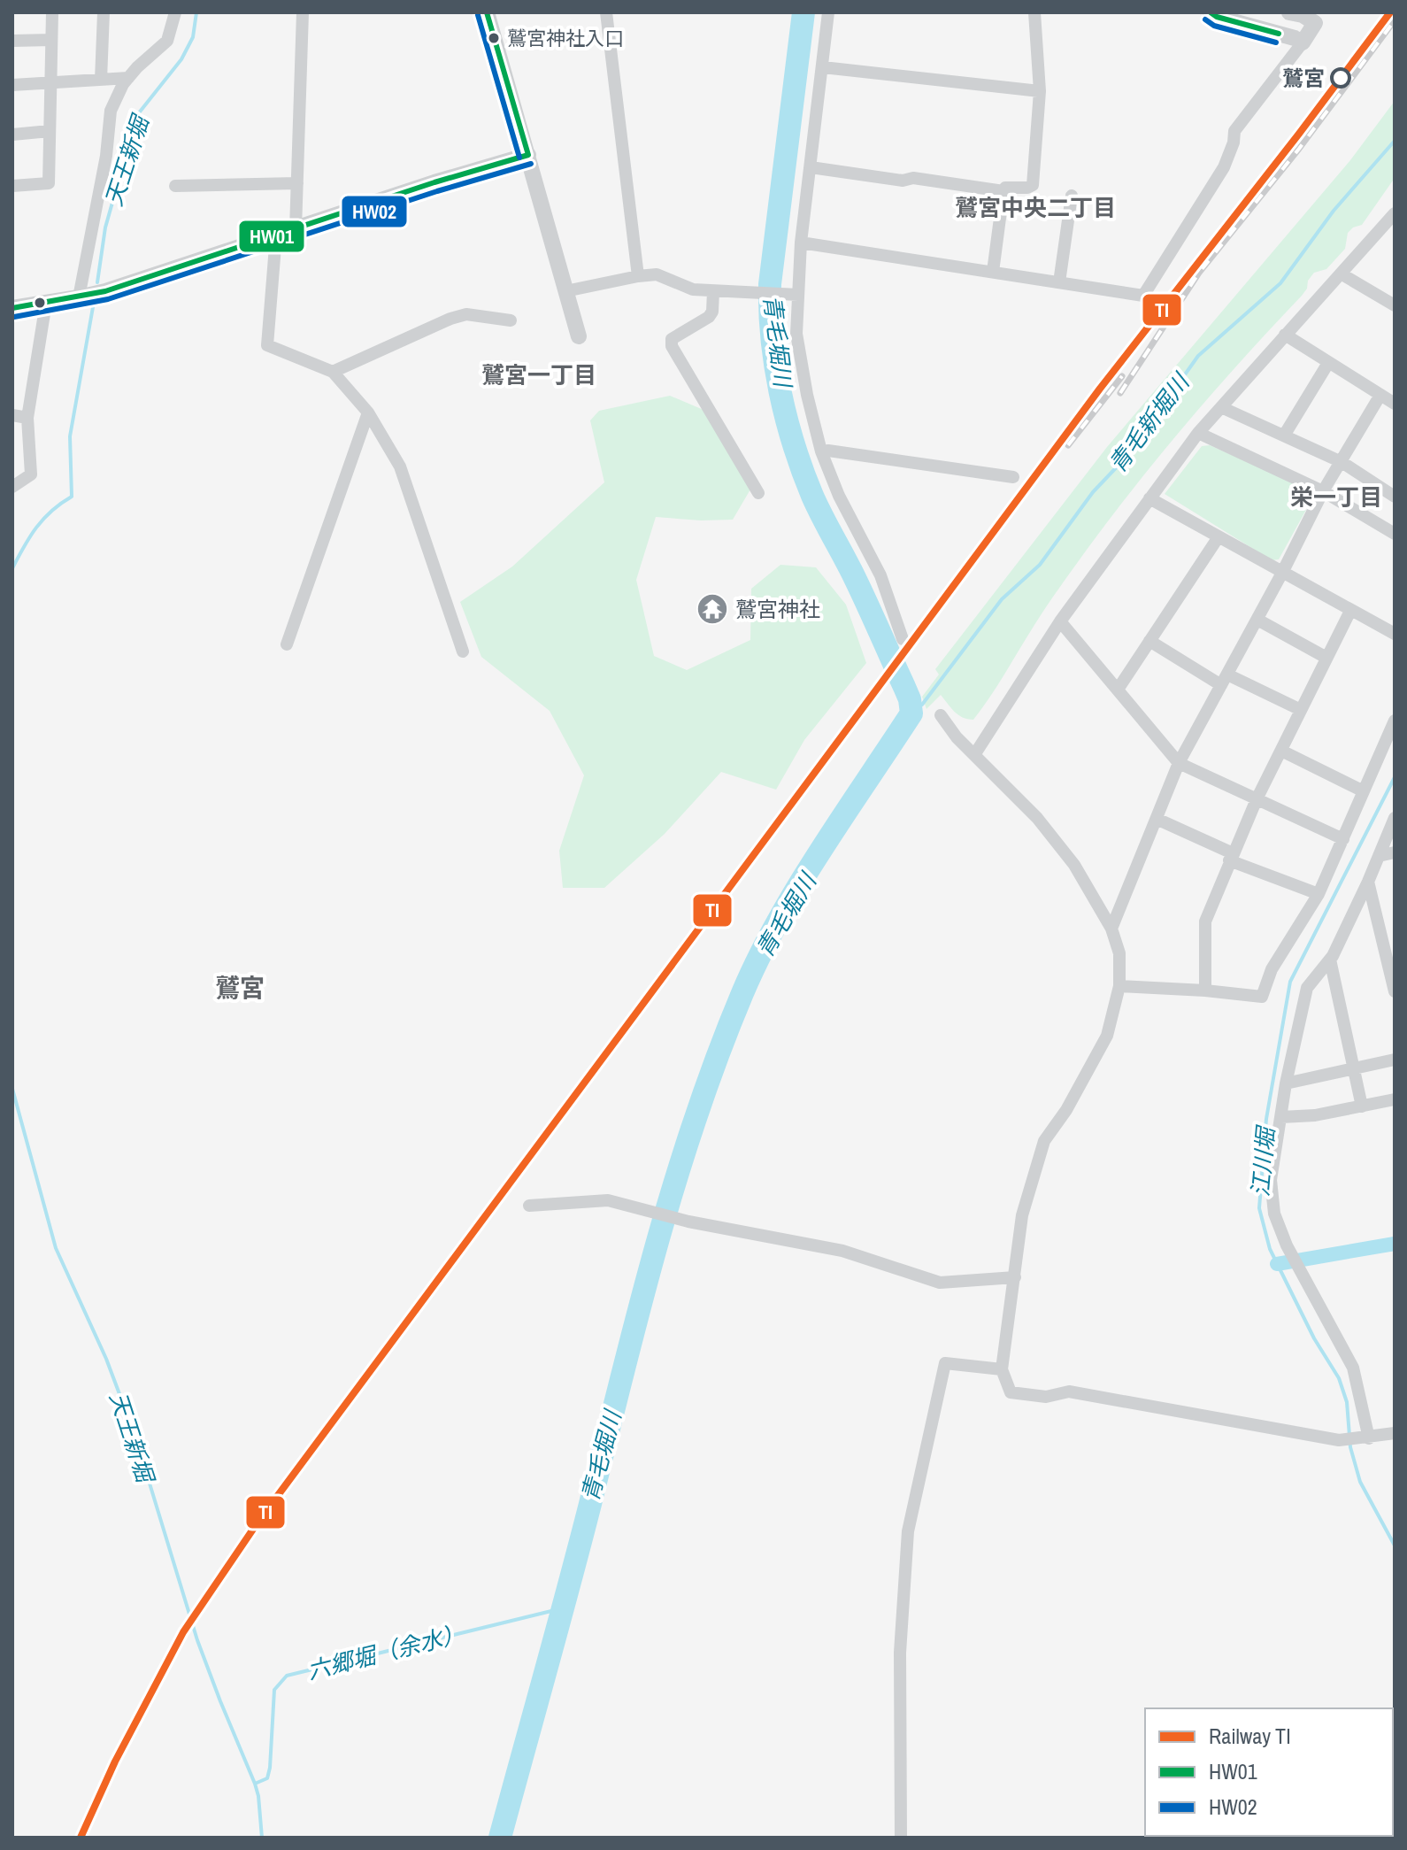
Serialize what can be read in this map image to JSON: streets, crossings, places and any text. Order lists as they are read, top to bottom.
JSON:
{
  "districts": [
    "鷲宮中央二丁目",
    "鷲宮一丁目",
    "栄一丁目",
    "鷲宮"
  ],
  "water": [
    "天王新堀",
    "青毛堀川",
    "青毛新堀川",
    "江川堀",
    "六郷堀（余水）"
  ],
  "places": {
    "other": ["鷲宮神社入口", "鷲宮"],
    "temple": ["鷲宮神社"]
  },
  "lines": ["rail line TI", "transit line HW01", "transit line HW02"],
  "legend": ["Railway TI", "HW01", "HW02"]
}
